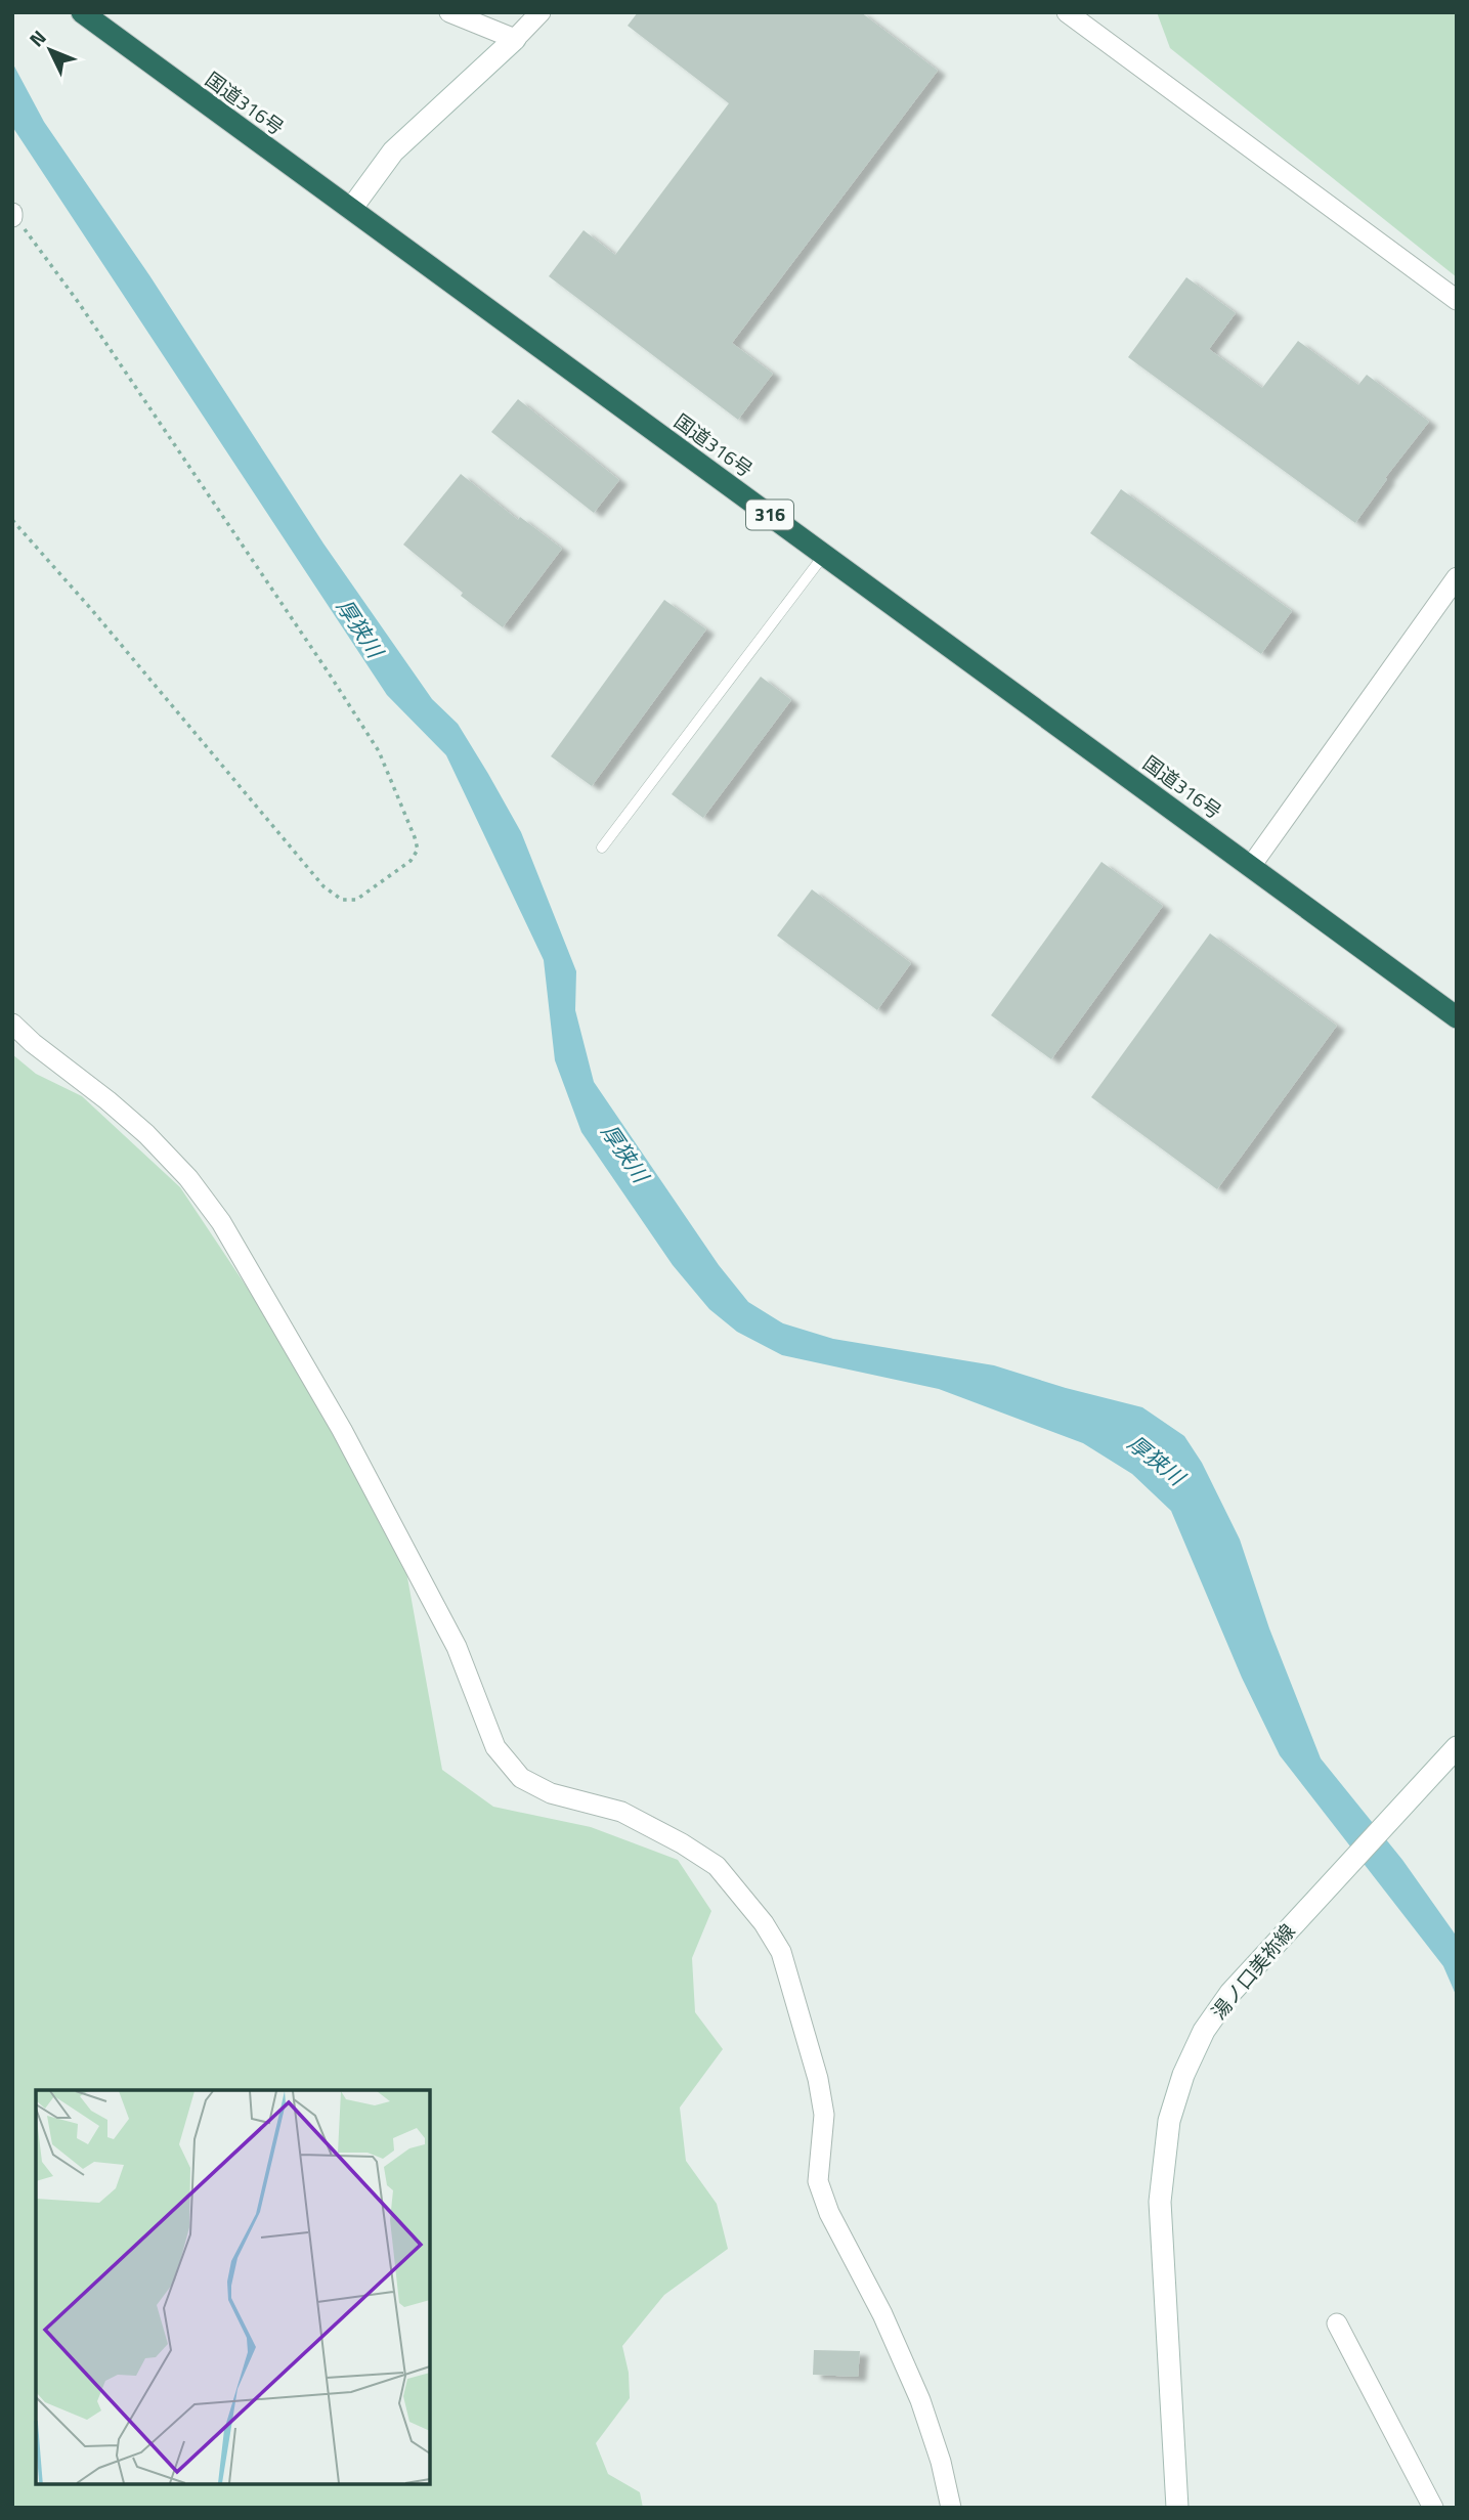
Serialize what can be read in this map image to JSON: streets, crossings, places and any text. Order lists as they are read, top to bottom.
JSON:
{
  "streets": {
    "highway": ["国道316号", "316"],
    "main road": ["湯ノ口美祢線"]
  },
  "water": ["厚狭川"],
  "north": "top left"
}
